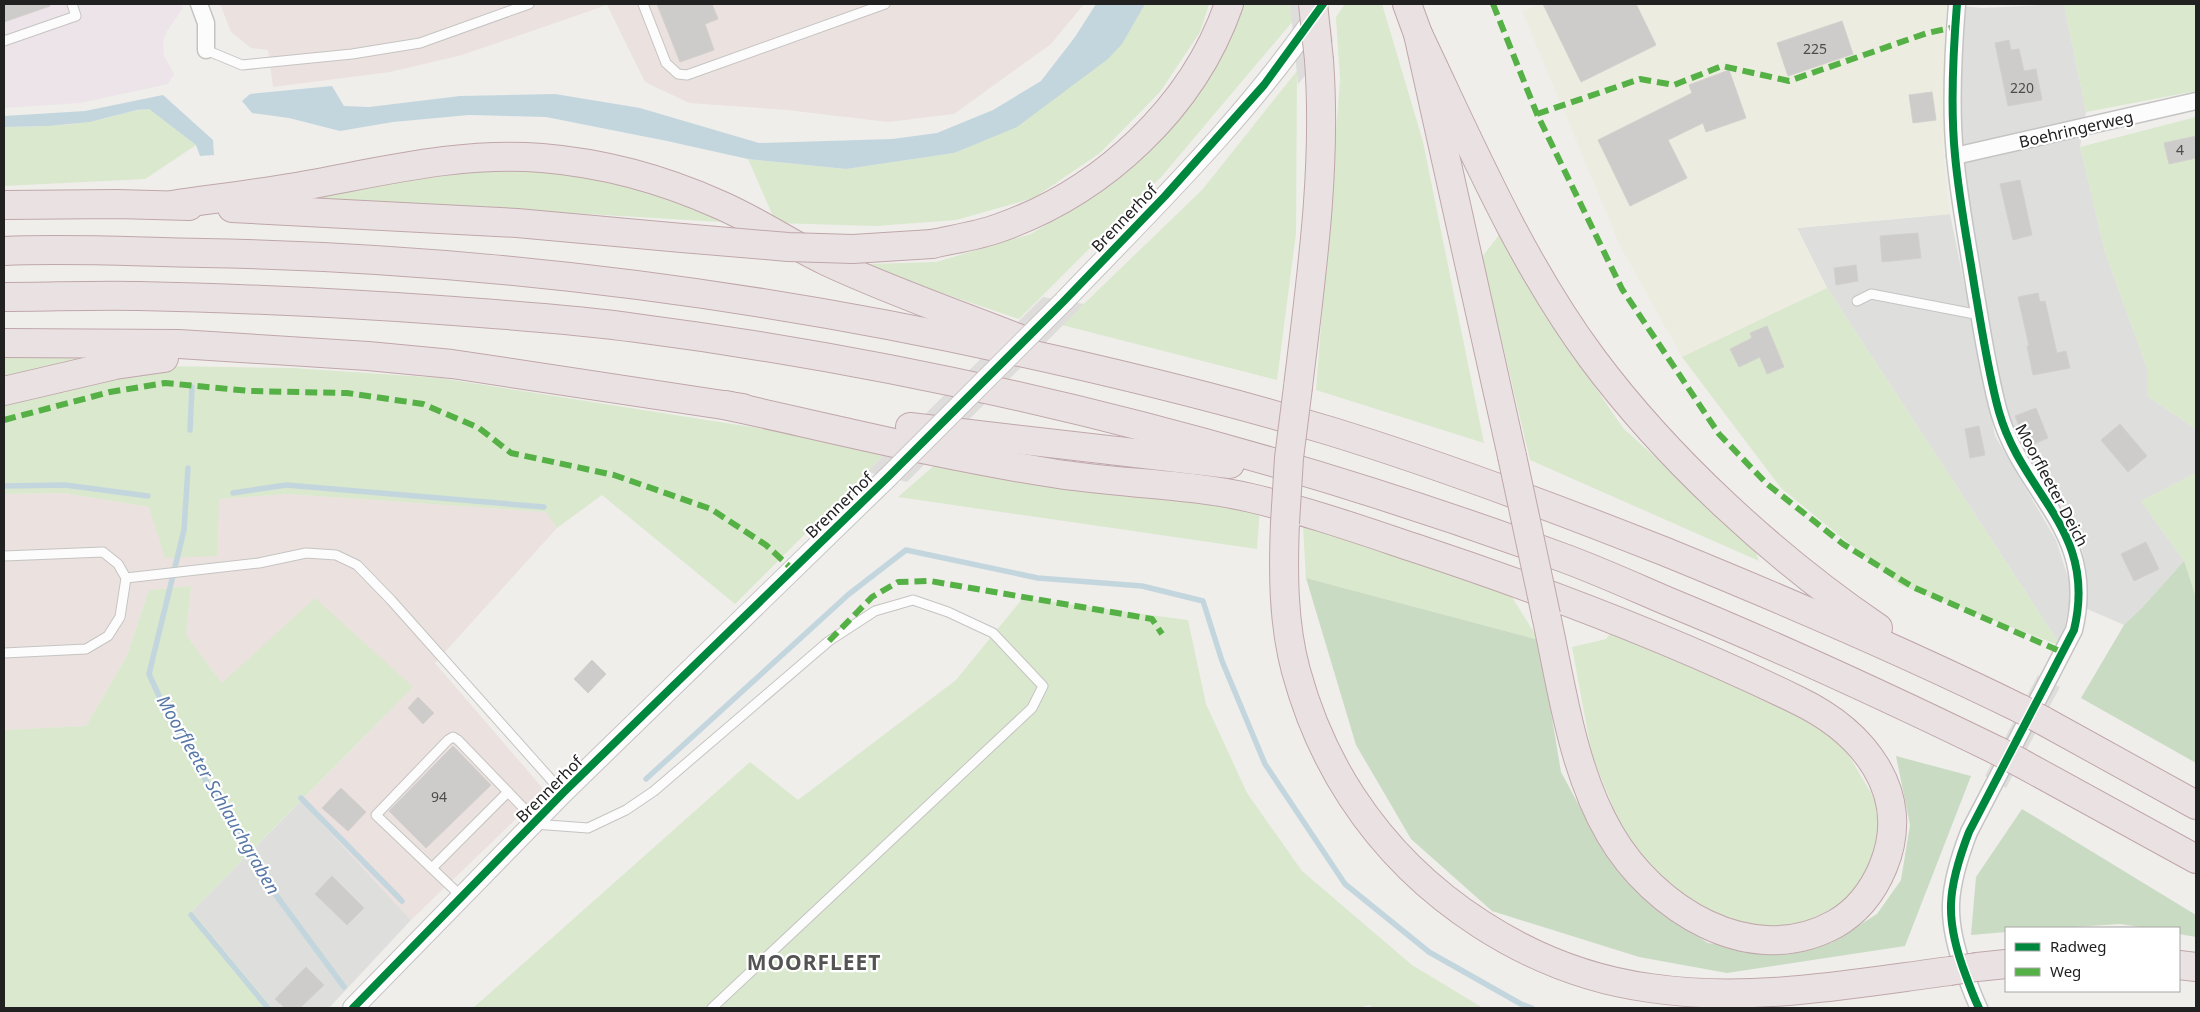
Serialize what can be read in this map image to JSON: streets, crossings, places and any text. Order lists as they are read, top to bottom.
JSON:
{
  "streets": {
    "street": ["Boehringerweg", "Brennerhof", "Moorfleeter Deich"]
  },
  "crossings": [
    ["Boehringerweg", "Moorfleeter Deich"]
  ],
  "districts": ["MOORFLEET"],
  "water": ["Moorfleeter Schlauchgraben"],
  "house_numbers": [
    "225",
    "220",
    "4",
    "94"
  ],
  "legend": ["Radweg", "Weg"]
}
